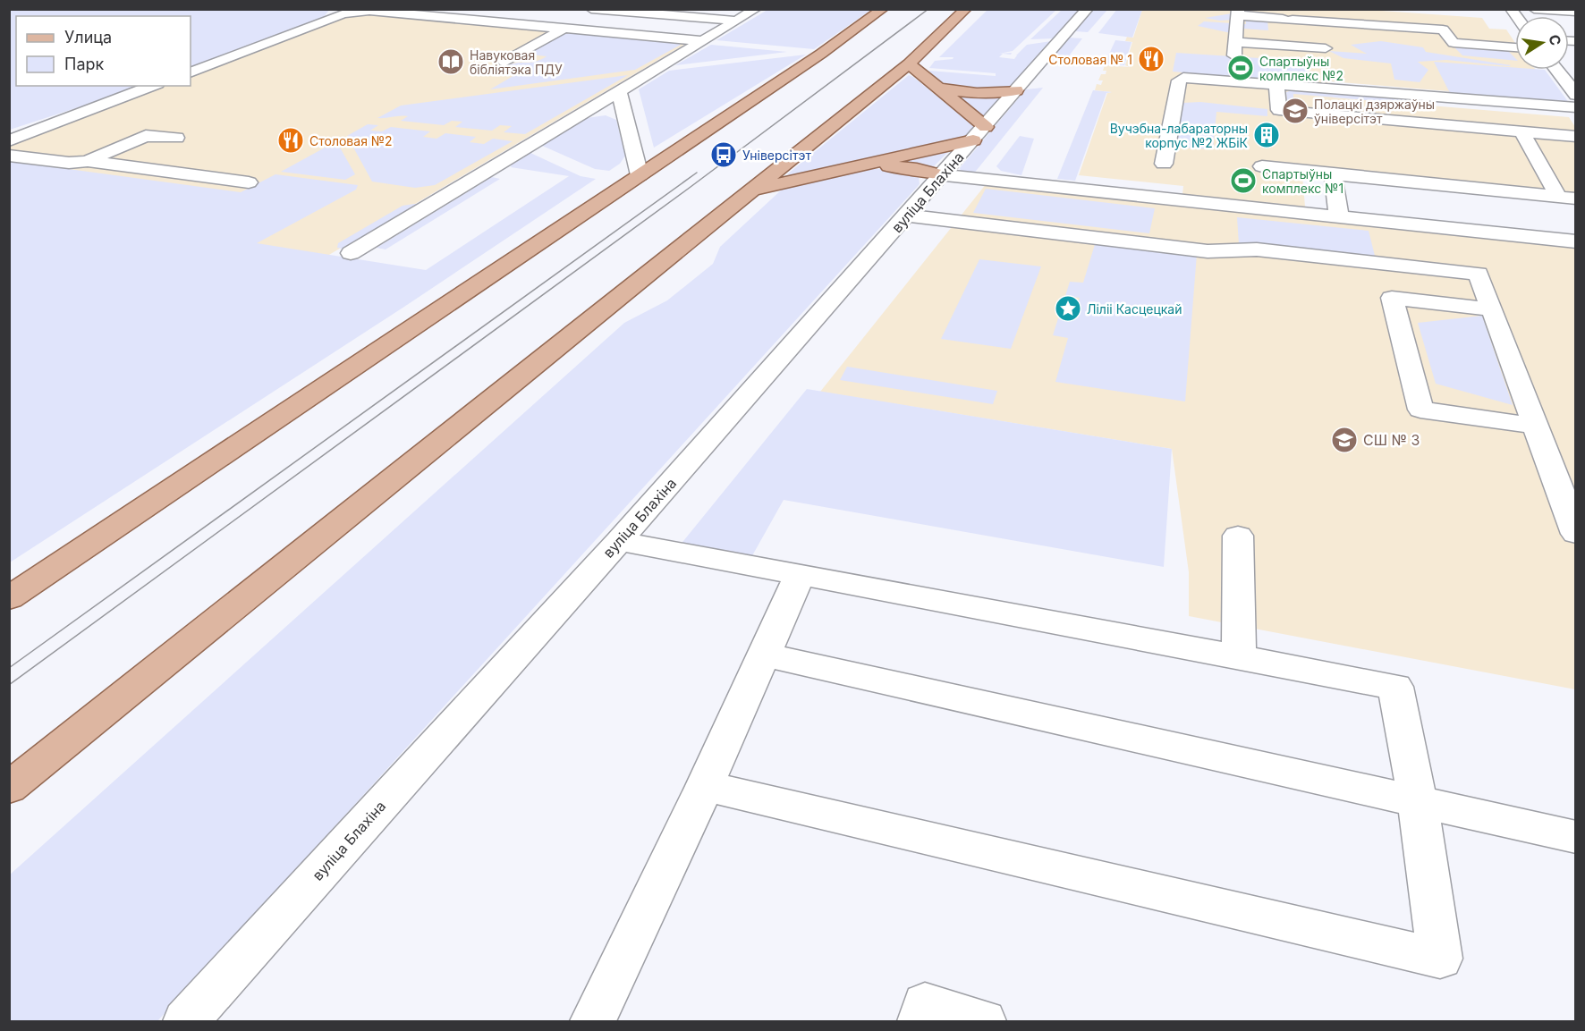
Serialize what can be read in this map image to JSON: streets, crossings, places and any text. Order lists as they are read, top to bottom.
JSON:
{
  "streets": {
    "street": ["вуліца Блахіна"]
  },
  "places": {
    "restaurant": ["Столовая № 1", "Столовая №2"],
    "library": ["Навуковая бібліятэка ПДУ"],
    "sports": ["Спартыўны комплекс №2", "Спартыўны комплекс №1"],
    "school or university": ["Полацкі дзяржаўны ўніверсітэт", "СШ № 3"],
    "building": ["Вучэбна-лабараторны корпус №2 ЖБіК"],
    "bus stop": ["Універсітэт"],
    "place": ["Ліліі Касцецкай"]
  },
  "legend": ["Улица", "Парк"],
  "north": "right"
}
